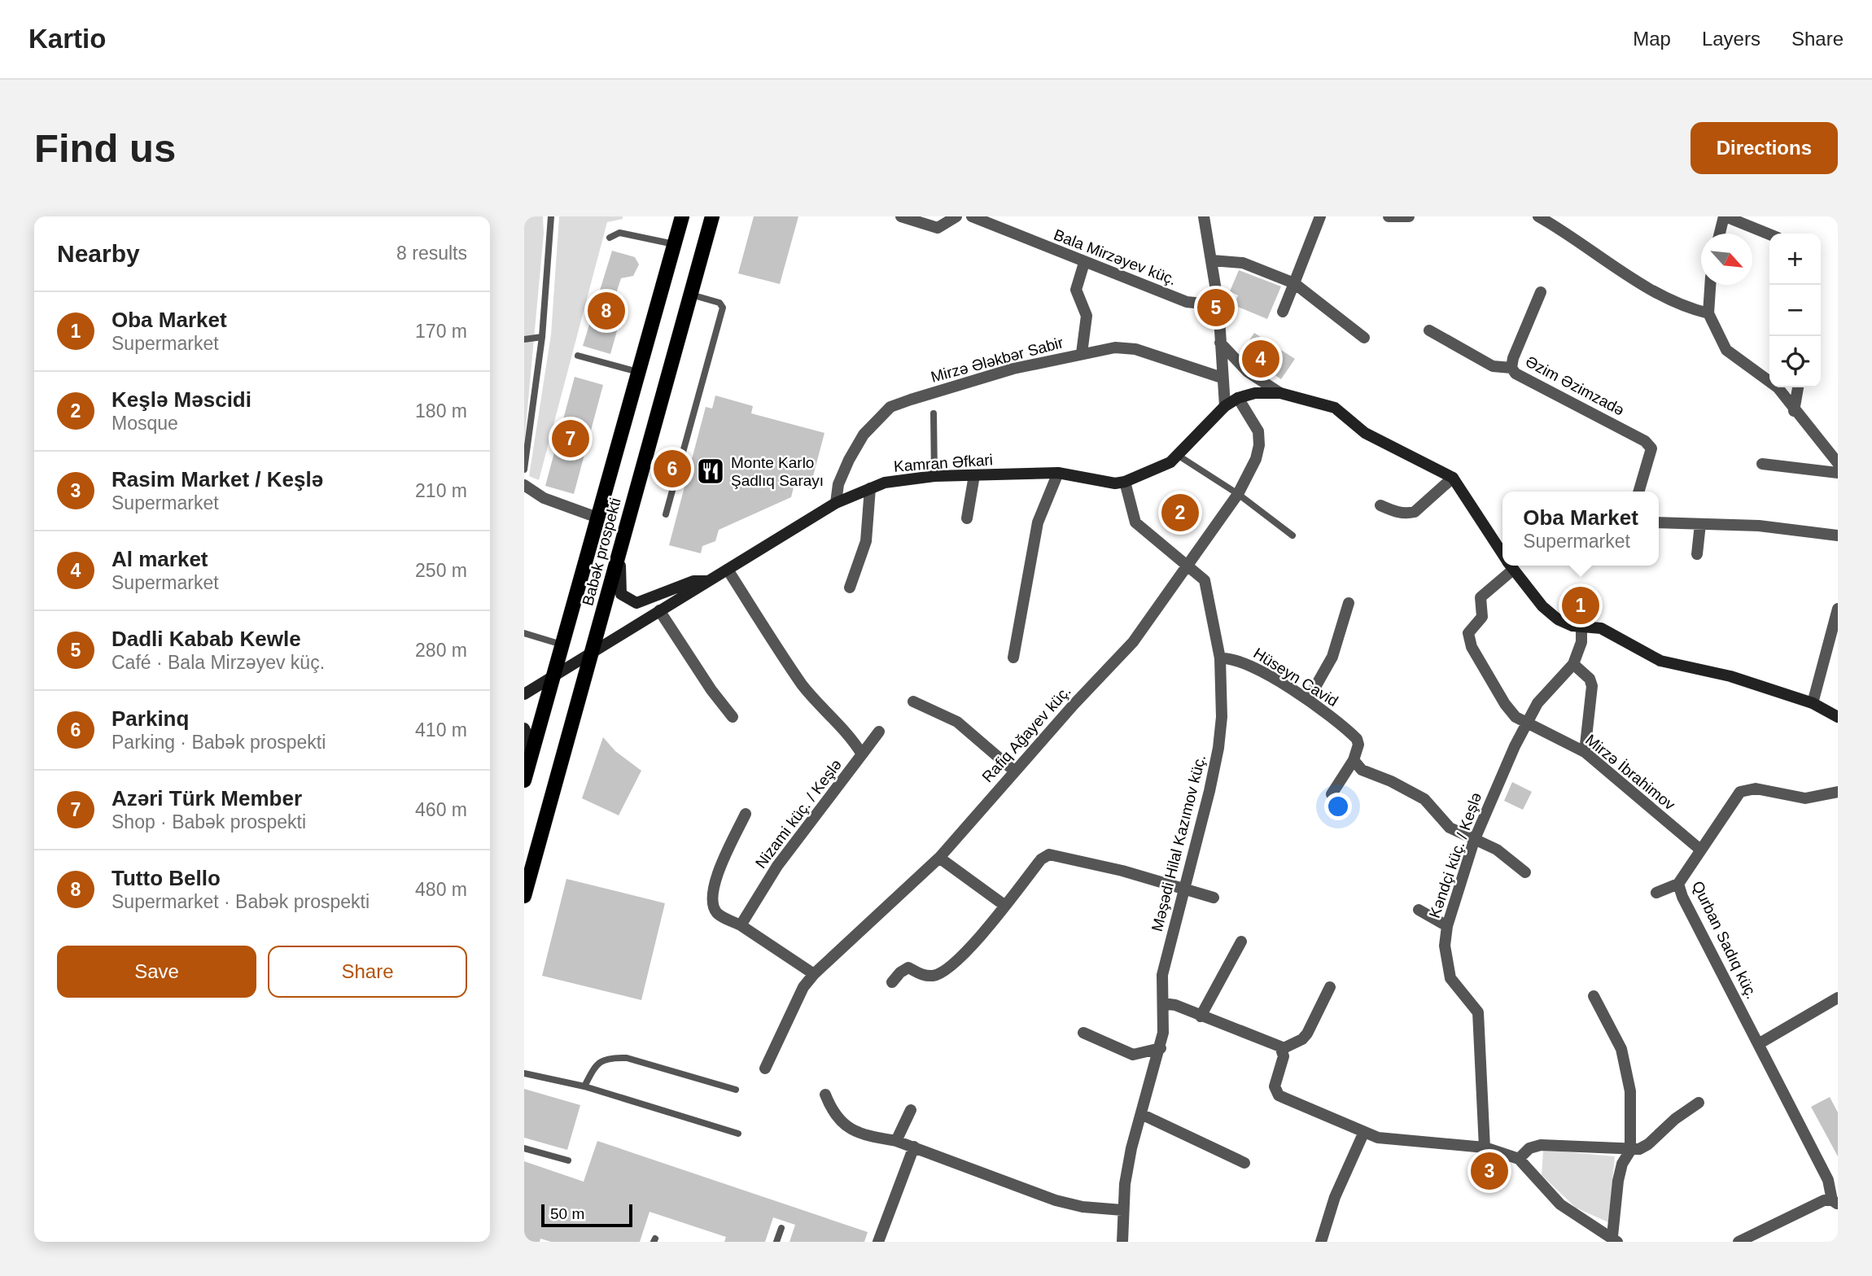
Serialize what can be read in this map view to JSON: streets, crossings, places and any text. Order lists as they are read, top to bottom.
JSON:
{
  "streets": {
    "main road": ["Babək prospekti"],
    "street": [
      "Bala Mirzəyev küç.",
      "Mirzə Ələkbər Sabir",
      "Əzim Əzimzadə",
      "Kamran Əfkari",
      "Hüseyn Cavid",
      "Rafiq Ağayev küç.",
      "Mirzə İbrahimov",
      "Nizami küç. / Keşlə",
      "Məşədi Hilal Kazımov küç.",
      "Kəndçi küç. / Keşlə",
      "Qurban Sadıq küç."
    ]
  },
  "crossings": [
    ["Mirzə Ələkbər Sabir", "Kamran Əfkari"],
    ["Kamran Əfkari", "Babək prospekti"],
    ["Kamran Əfkari", "Nizami küç. / Keşlə"],
    ["Kamran Əfkari", "Məşədi Hilal Kazımov küç."],
    ["Hüseyn Cavid", "Məşədi Hilal Kazımov küç."],
    ["Rafiq Ağayev küç.", "Məşədi Hilal Kazımov küç."],
    ["Mirzə İbrahimov", "Kəndçi küç. / Keşlə"],
    ["Mirzə İbrahimov", "Qurban Sadıq küç."]
  ],
  "places": {
    "restaurant": ["Monte Karlo Şadlıq Sarayı"]
  },
  "scale_bar": "50 m",
  "north": "bottom right",
  "page": {
    "header": "Kartio",
    "nav": ["Map", "Layers", "Share"],
    "buttons": [
      "Directions",
      ["Save", "Share"]
    ],
    "title": "Find us",
    "heading": ["Nearby", "8 results"],
    "map_buttons": ["+", "−"],
    "pins": [
      "5",
      "8",
      "4",
      "7",
      "6",
      "2",
      "1",
      "3"
    ],
    "list": [
      {
        "mark": "1",
        "name": "Oba Market",
        "note": "Supermarket",
        "value": "170 m"
      },
      {
        "mark": "2",
        "name": "Keşlə Məscidi",
        "note": "Mosque",
        "value": "180 m"
      },
      {
        "mark": "3",
        "name": "Rasim Market / Keşlə",
        "note": "Supermarket",
        "value": "210 m"
      },
      {
        "mark": "4",
        "name": "Al market",
        "note": "Supermarket",
        "value": "250 m"
      },
      {
        "mark": "5",
        "name": "Dadli Kabab Kewle",
        "note": "Café · Bala Mirzəyev küç.",
        "value": "280 m"
      },
      {
        "mark": "6",
        "name": "Parkinq",
        "note": "Parking · Babək prospekti",
        "value": "410 m"
      },
      {
        "mark": "7",
        "name": "Azəri Türk Member",
        "note": "Shop · Babək prospekti",
        "value": "460 m"
      },
      {
        "mark": "8",
        "name": "Tutto Bello",
        "note": "Supermarket · Babək prospekti",
        "value": "480 m"
      }
    ],
    "popup": ["Oba Market", "Supermarket"],
    "scale": "50 m"
  }
}
